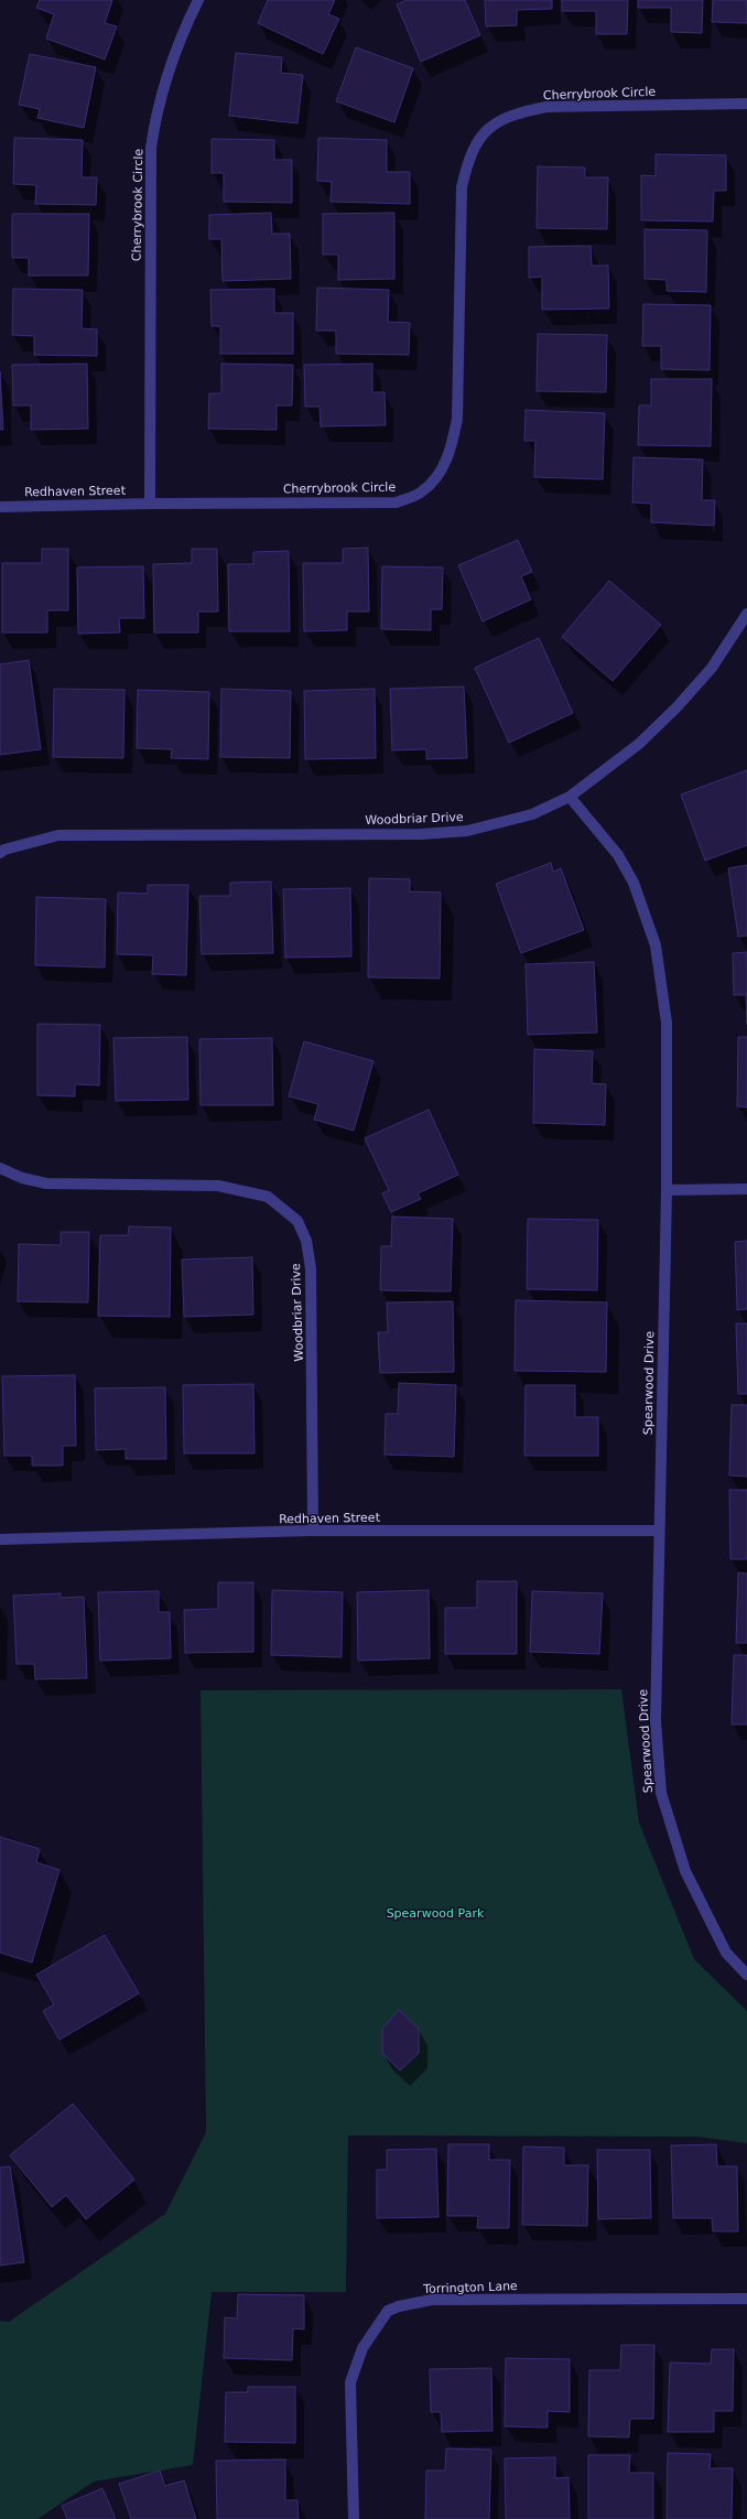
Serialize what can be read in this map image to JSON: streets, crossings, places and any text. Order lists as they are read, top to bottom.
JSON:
{
  "streets": {
    "street": [
      "Cherrybrook Circle",
      "Redhaven Street",
      "Woodbriar Drive",
      "Spearwood Drive",
      "Torrington Lane"
    ]
  },
  "crossings": [
    ["Cherrybrook Circle", "Redhaven Street"],
    ["Redhaven Street", "Woodbriar Drive"],
    ["Redhaven Street", "Spearwood Drive"],
    ["Woodbriar Drive", "Spearwood Drive"]
  ],
  "parks": ["Spearwood Park"]
}
